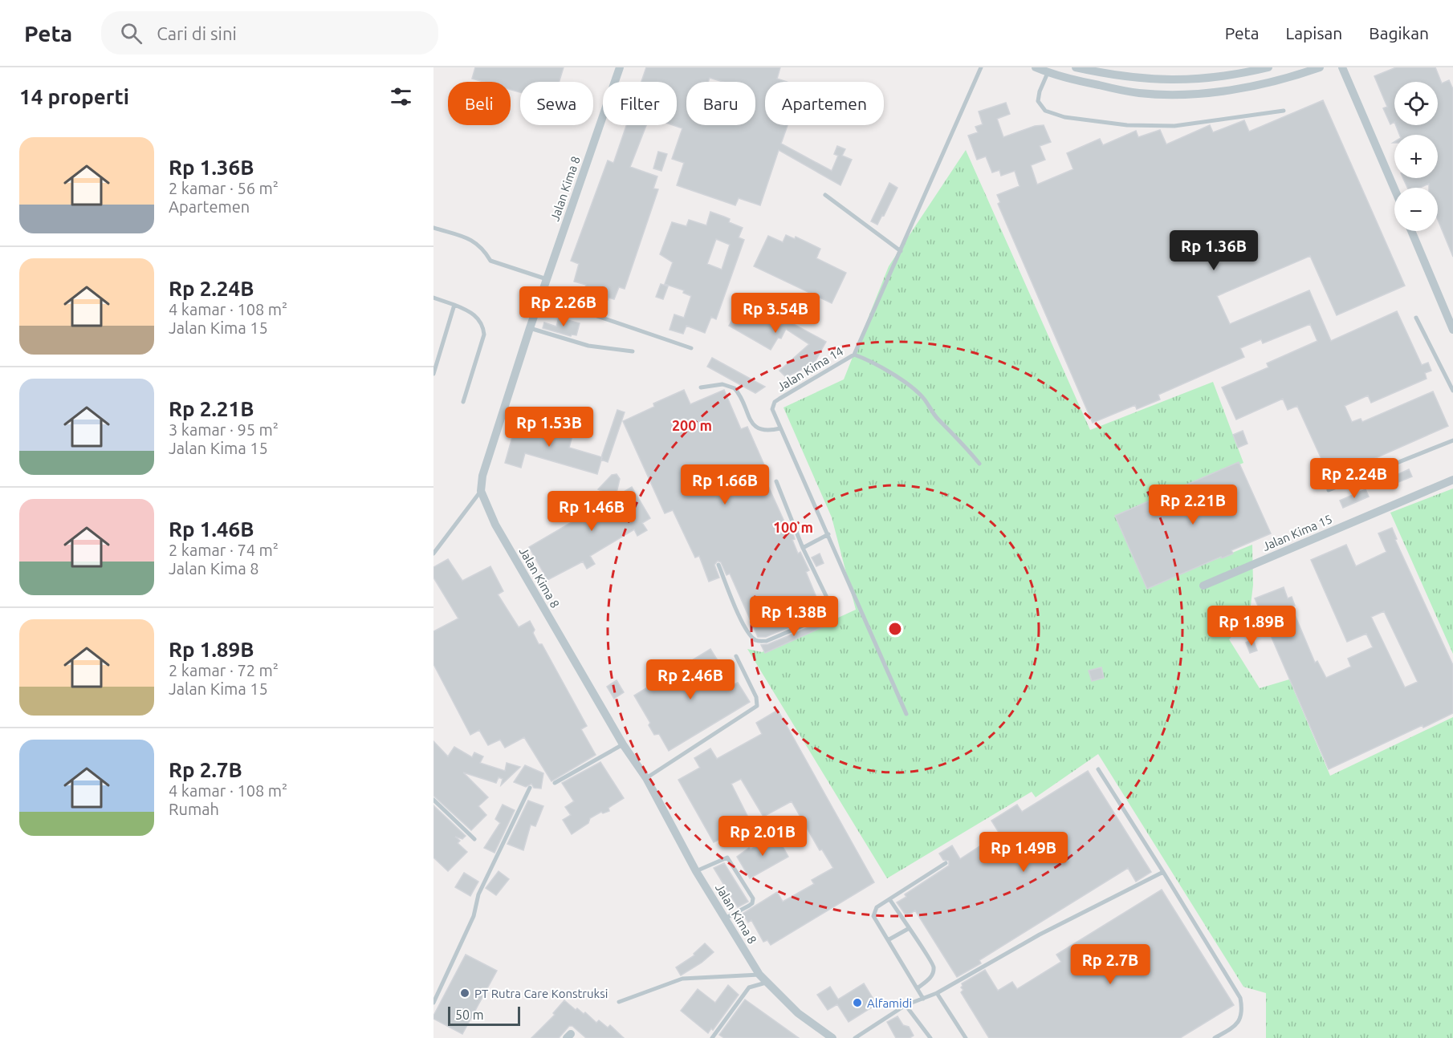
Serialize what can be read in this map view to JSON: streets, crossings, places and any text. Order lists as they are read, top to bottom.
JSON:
{
  "streets": {
    "street": ["Jalan Kima 8", "Jalan Kima 15"],
    "lane": ["Jalan Kima 14"]
  },
  "places": ["PT Rutra Care Konstruksi", "Alfamidi"],
  "scale_bar": "50 m",
  "page": {
    "header": "Peta",
    "search": "Cari di sini",
    "nav": ["Peta", "Lapisan", "Bagikan"],
    "heading": "14 properti",
    "map_buttons": ["+", "−"],
    "chip": [
      "Beli",
      "Sewa",
      "Filter",
      "Baru",
      "Apartemen"
    ],
    "list": [
      {
        "name": "Rp 1.36B",
        "note": "2 kamar · 56 m² · Apartemen"
      },
      {
        "name": "Rp 2.24B",
        "note": "4 kamar · 108 m² · Jalan Kima 15"
      },
      {
        "name": "Rp 2.21B",
        "note": "3 kamar · 95 m² · Jalan Kima 15"
      },
      {
        "name": "Rp 1.46B",
        "note": "2 kamar · 74 m² · Jalan Kima 8"
      },
      {
        "name": "Rp 1.89B",
        "note": "2 kamar · 72 m² · Jalan Kima 15"
      },
      {
        "name": "Rp 2.7B",
        "note": "4 kamar · 108 m² · Rumah"
      }
    ],
    "price": [
      "Rp 1.36B",
      "Rp 2.26B",
      "Rp 3.54B",
      "Rp 1.53B",
      "Rp 2.24B",
      "Rp 1.66B",
      "Rp 2.21B",
      "Rp 1.46B",
      "Rp 1.38B",
      "Rp 1.89B",
      "Rp 2.46B",
      "Rp 2.01B",
      "Rp 1.49B",
      "Rp 2.7B"
    ],
    "scale": "50 m"
  },
  "rings": ["200 m", "100 m"]
}
